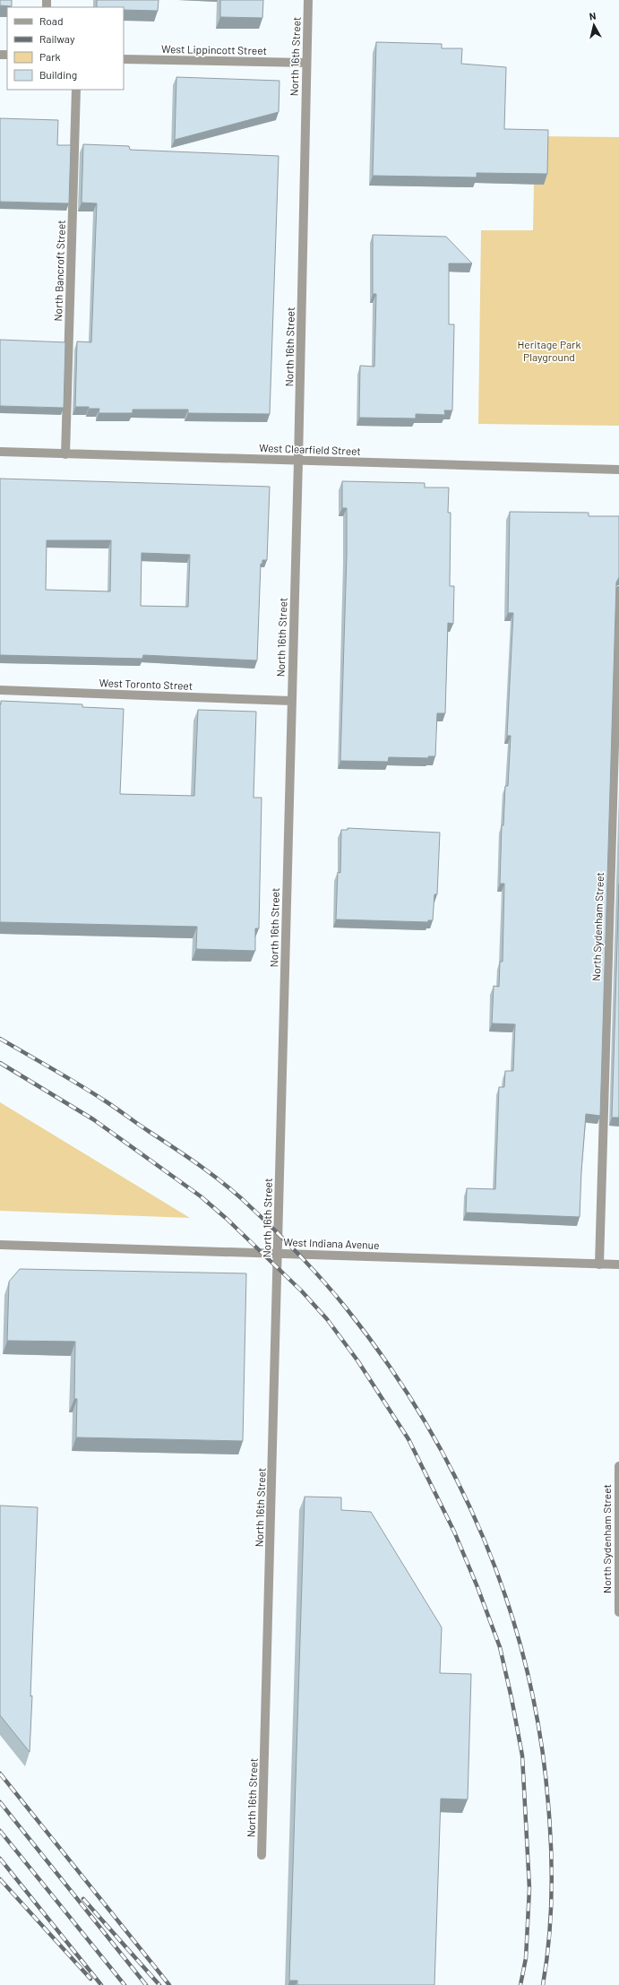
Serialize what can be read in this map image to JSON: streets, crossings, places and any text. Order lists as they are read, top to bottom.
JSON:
{
  "streets": {
    "street": [
      "West Lippincott Street",
      "North 16th Street",
      "North Bancroft Street",
      "West Clearfield Street",
      "West Toronto Street",
      "North Sydenham Street",
      "West Indiana Avenue"
    ]
  },
  "crossings": [
    ["West Lippincott Street", "North 16th Street"],
    ["North 16th Street", "West Clearfield Street"],
    ["North 16th Street", "West Toronto Street"],
    ["North 16th Street", "West Indiana Avenue"],
    ["North Bancroft Street", "West Clearfield Street"],
    ["North Sydenham Street", "West Indiana Avenue"]
  ],
  "parks": ["Heritage Park Playground"],
  "legend": [
    "Road",
    "Railway",
    "Park",
    "Building"
  ],
  "north": "top"
}
